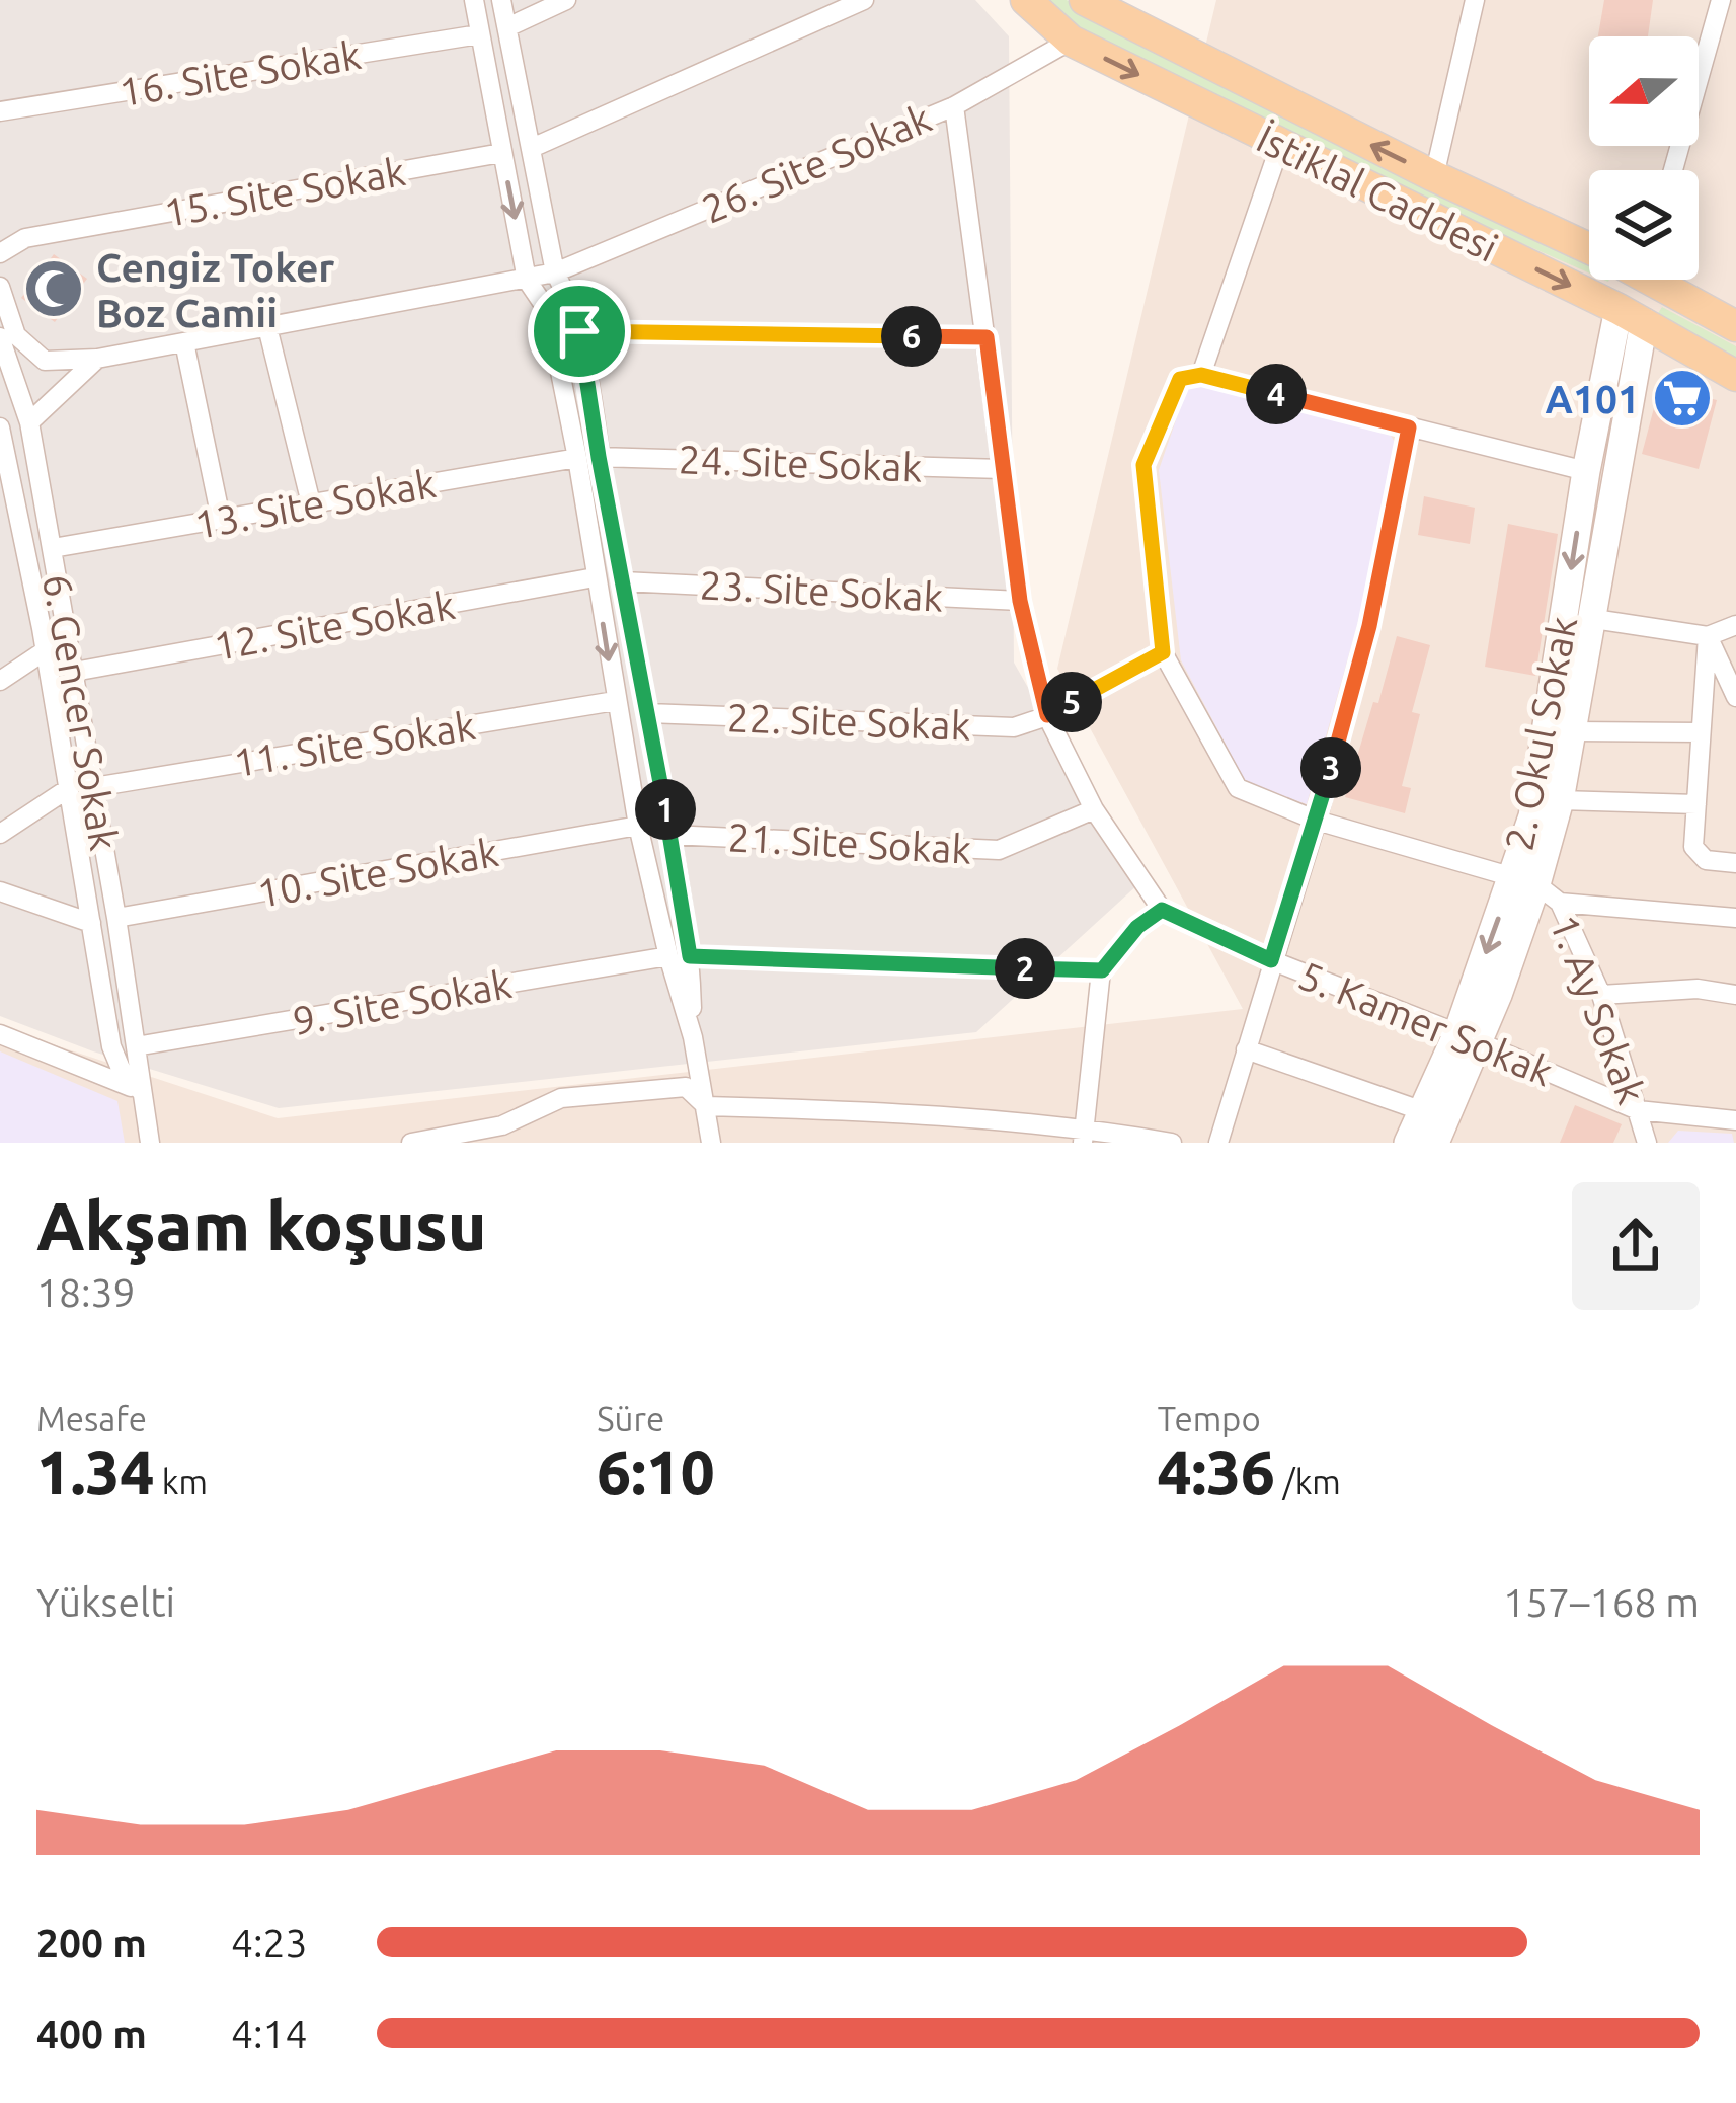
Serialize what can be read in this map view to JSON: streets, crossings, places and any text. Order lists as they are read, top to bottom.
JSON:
{
  "streets": {
    "main road": ["İstiklal Caddesi"],
    "street": [
      "16. Site Sokak",
      "26. Site Sokak",
      "15. Site Sokak",
      "24. Site Sokak",
      "13. Site Sokak",
      "23. Site Sokak",
      "12. Site Sokak",
      "6. Gencer Sokak",
      "22. Site Sokak",
      "2. Okul Sokak",
      "11. Site Sokak",
      "21. Site Sokak",
      "10. Site Sokak",
      "9. Site Sokak",
      "1. Ay Sokak",
      "5. Kamer Sokak"
    ]
  },
  "crossings": [
    ["26. Site Sokak", "İstiklal Caddesi"],
    ["26. Site Sokak", "6. Gencer Sokak"],
    ["İstiklal Caddesi", "2. Okul Sokak"],
    ["13. Site Sokak", "6. Gencer Sokak"],
    ["12. Site Sokak", "6. Gencer Sokak"],
    ["6. Gencer Sokak", "11. Site Sokak"],
    ["6. Gencer Sokak", "10. Site Sokak"],
    ["6. Gencer Sokak", "9. Site Sokak"],
    ["2. Okul Sokak", "1. Ay Sokak"],
    ["2. Okul Sokak", "5. Kamer Sokak"],
    ["1. Ay Sokak", "5. Kamer Sokak"]
  ],
  "places": {
    "mosque": ["Cengiz Toker Boz Camii"],
    "supermarket": ["A101"]
  },
  "north": "left",
  "page": {
    "pins": [
      "6",
      "4",
      "5",
      "3",
      "1",
      "2"
    ],
    "heading": ["Akşam koşusu", "18:39"],
    "stats": [
      ["Mesafe", "1.34 km"],
      ["Süre", "6:10"],
      ["Tempo", "4:36 /km"]
    ],
    "chart": ["Yükselti", "157–168 m"],
    "list": [
      {
        "name": "200 m",
        "note": "4:23"
      },
      {
        "name": "400 m",
        "note": "4:14"
      }
    ]
  }
}
